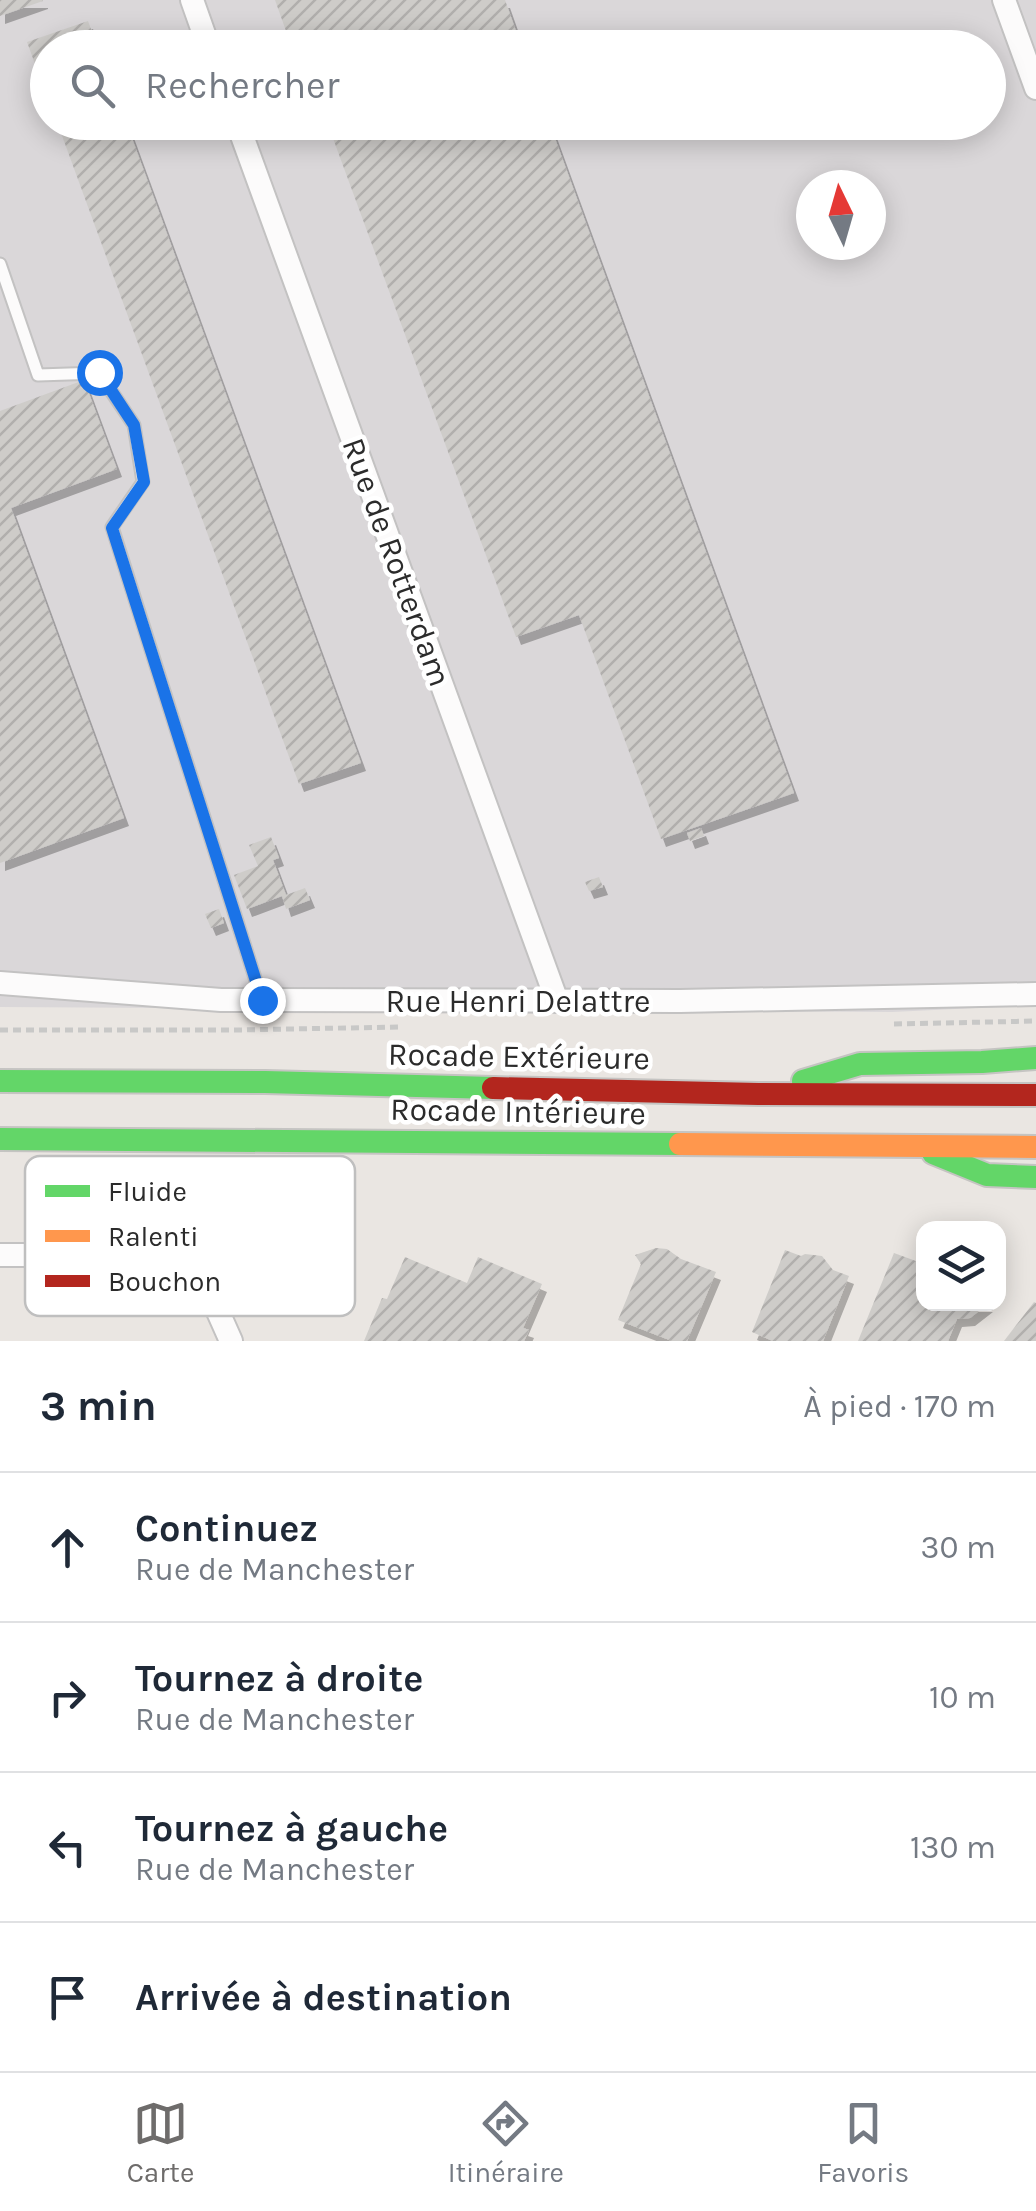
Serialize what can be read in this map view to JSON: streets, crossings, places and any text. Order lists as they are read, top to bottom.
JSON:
{
  "streets": {
    "highway": ["Rocade Extérieure", "Rocade Intérieure"],
    "street": ["Rue de Rotterdam", "Rue Henri Delattre"]
  },
  "crossings": [
    ["Rue de Rotterdam", "Rue Henri Delattre"]
  ],
  "legend": ["Fluide", "Ralenti", "Bouchon"],
  "north": "top",
  "page": {
    "search": "Rechercher",
    "heading": ["3 min", "À pied · 170 m"],
    "list": [
      ["Continuez", "Rue de Manchester", "30 m"],
      ["Tournez à droite", "Rue de Manchester", "10 m"],
      ["Tournez à gauche", "Rue de Manchester", "130 m"],
      "Arrivée à destination"
    ],
    "nav": ["Carte", "Itinéraire", "Favoris"]
  }
}
